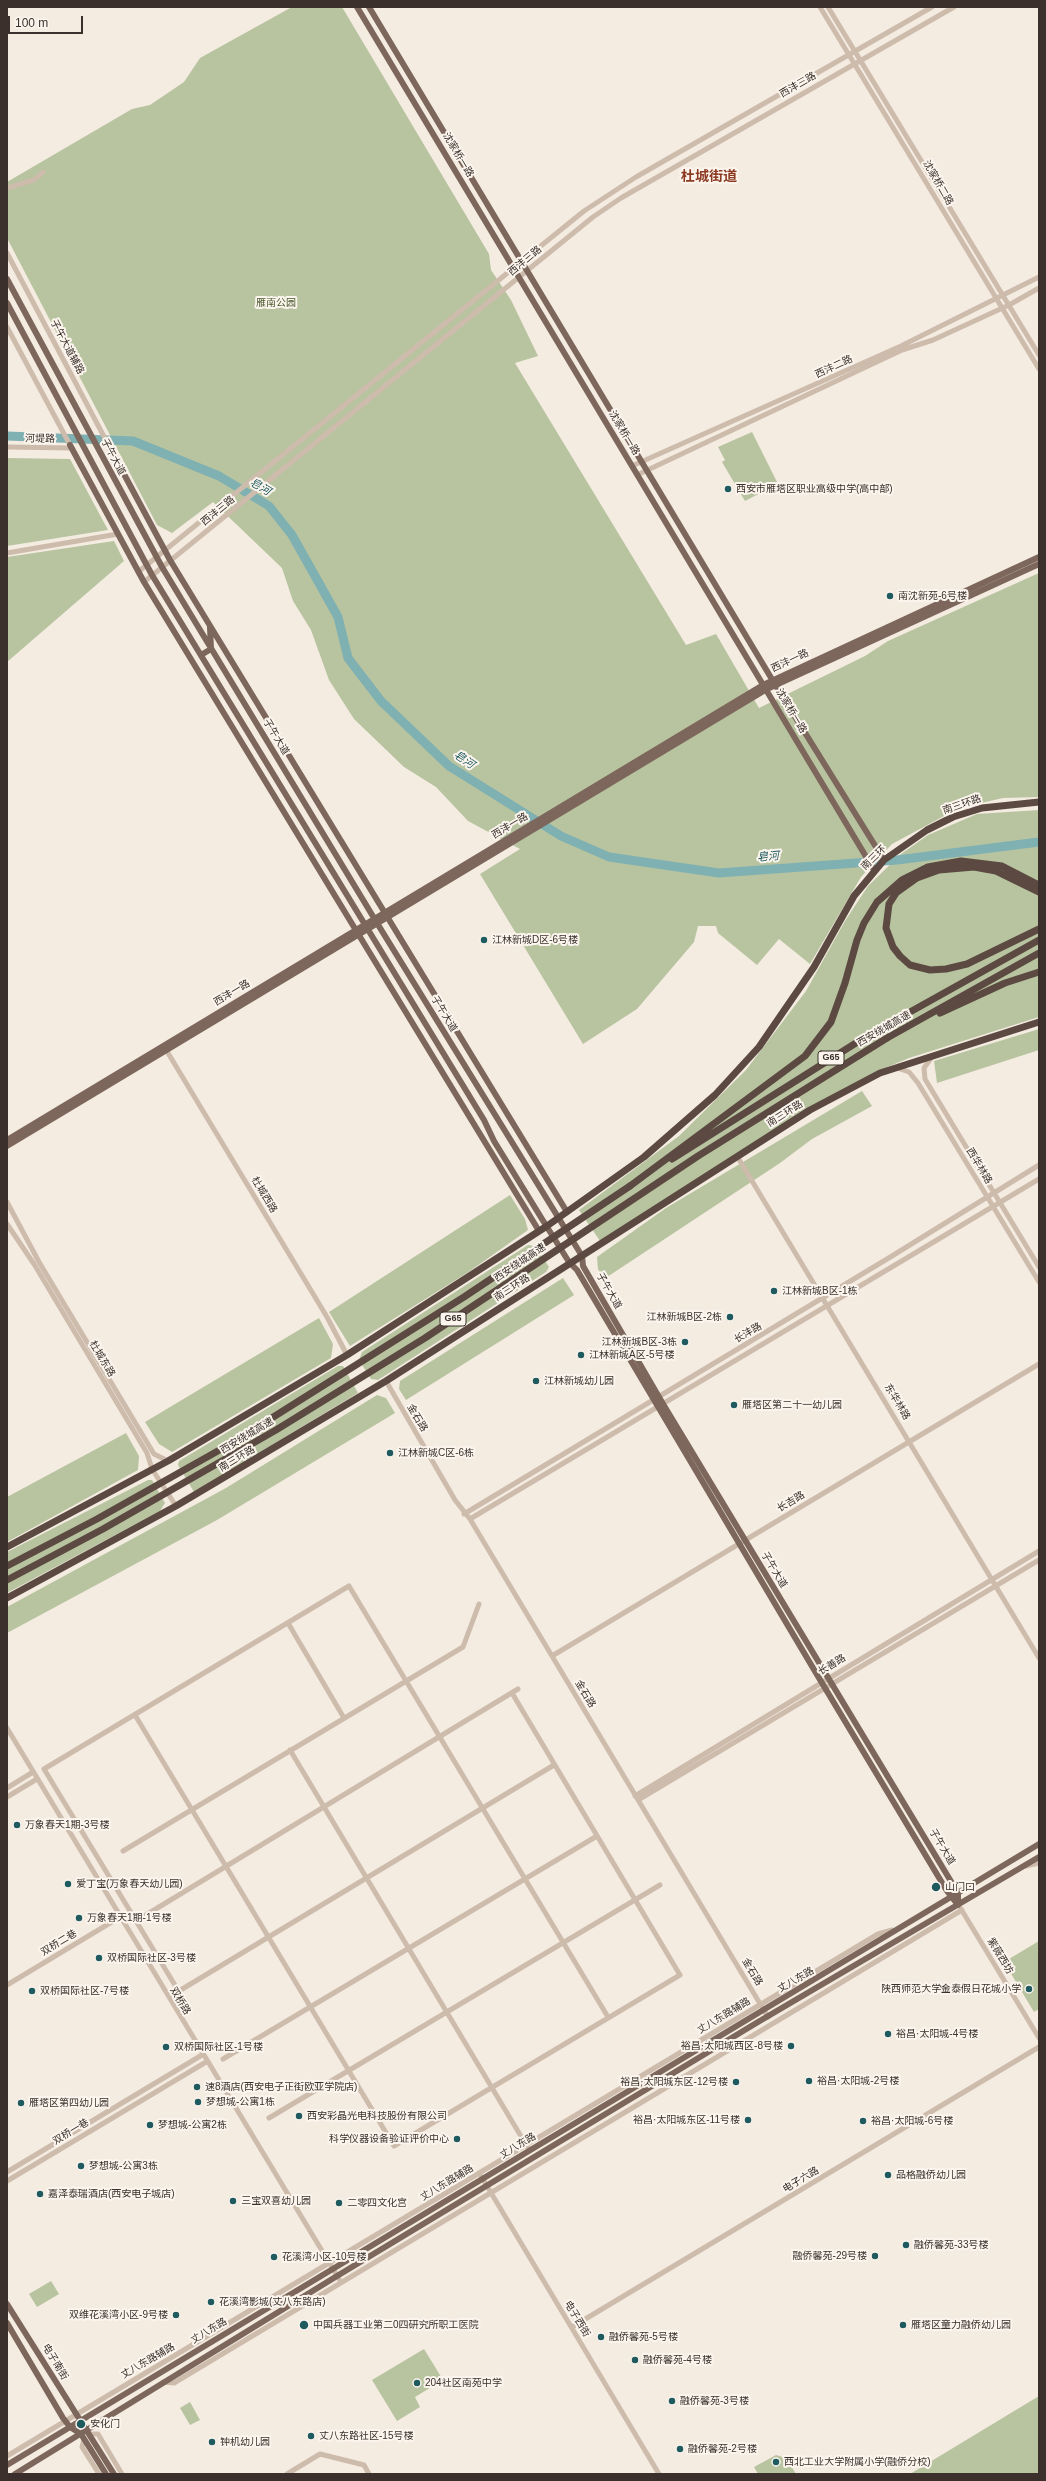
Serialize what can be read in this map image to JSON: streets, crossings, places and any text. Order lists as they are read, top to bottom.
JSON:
{
  "streets": {
    "highway": [
      "南三环路",
      "南三环",
      "西安绕城高速",
      "G65"
    ],
    "main road": [
      "沈家桥一路",
      "子午大道",
      "西沣一路",
      "丈八东路",
      "电子南街"
    ],
    "street": [
      "西沣三路",
      "沈家桥二路",
      "子午大道辅路",
      "西沣二路",
      "河堤路",
      "西华林路",
      "杜城西路",
      "长沣路",
      "杜城东路",
      "东华林路",
      "金石路",
      "长吉路",
      "长善路",
      "双桥二巷",
      "紫薇西坊",
      "双桥路",
      "丈八东路辅路",
      "双桥一巷",
      "电子六路",
      "电子西街"
    ]
  },
  "crossings": [
    ["西沣三路", "沈家桥一路"],
    ["西沣三路", "沈家桥二路"],
    ["西沣三路", "子午大道"],
    ["沈家桥一路", "西沣二路"],
    ["沈家桥一路", "西沣一路"],
    ["沈家桥一路", "南三环"],
    ["沈家桥二路", "西沣二路"],
    ["子午大道", "西沣一路"],
    ["子午大道", "南三环路"],
    ["子午大道", "长沣路"],
    ["子午大道", "长吉路"],
    ["子午大道", "长善路"],
    ["子午大道", "紫薇西坊"],
    ["子午大道", "丈八东路"],
    ["西沣一路", "杜城西路"],
    ["南三环路", "南三环"],
    ["南三环路", "西华林路"],
    ["南三环路", "杜城东路"],
    ["南三环路", "东华林路"],
    ["南三环路", "金石路"],
    ["西华林路", "长沣路"],
    ["长沣路", "东华林路"],
    ["长沣路", "金石路"],
    ["东华林路", "长吉路"],
    ["东华林路", "长善路"],
    ["金石路", "长吉路"],
    ["金石路", "长善路"],
    ["金石路", "丈八东路"],
    ["双桥二巷", "双桥路"],
    ["紫薇西坊", "丈八东路"],
    ["丈八东路", "双桥路"],
    ["丈八东路", "丈八东路辅路"],
    ["丈八东路", "电子西街"],
    ["丈八东路", "电子南街"],
    ["双桥路", "丈八东路辅路"],
    ["双桥路", "双桥一巷"],
    ["丈八东路辅路", "电子南街"],
    ["电子六路", "电子西街"]
  ],
  "districts": ["杜城街道"],
  "water": ["皂河"],
  "parks": ["雁南公园"],
  "places": [
    "西安市雁塔区职业高级中学(高中部)",
    "南沈新苑-6号楼",
    "江林新城D区-6号楼",
    "江林新城B区-1栋",
    "江林新城B区-2栋",
    "江林新城B区-3栋",
    "江林新城A区-5号楼",
    "江林新城幼儿园",
    "雁塔区第二十一幼儿园",
    "江林新城C区-6栋",
    "万象春天1期-3号楼",
    "爱丁宝(万象春天幼儿园)",
    "山门口",
    "万象春天1期-1号楼",
    "双桥国际社区-3号楼",
    "陕西师范大学金泰假日花城小学",
    "双桥国际社区-7号楼",
    "裕昌·太阳城-4号楼",
    "裕昌·太阳城西区-8号楼",
    "双桥国际社区-1号楼",
    "裕昌·太阳城-2号楼",
    "裕昌·太阳城东区-12号楼",
    "速8酒店(西安电子正街欧亚学院店)",
    "梦想城-公寓1栋",
    "雁塔区第四幼儿园",
    "西安彩晶光电科技股份有限公司",
    "裕昌·太阳城东区-11号楼",
    "裕昌·太阳城-6号楼",
    "梦想城-公寓2栋",
    "科学仪器设备验证评价中心",
    "梦想城-公寓3栋",
    "品格融侨幼儿园",
    "嘉泽泰瑞酒店(西安电子城店)",
    "三宝双喜幼儿园",
    "二零四文化宫",
    "融侨馨苑-33号楼",
    "融侨馨苑-29号楼",
    "花溪湾小区-10号楼",
    "花溪湾影城(丈八东路店)",
    "双维花溪湾小区-9号楼",
    "中国兵器工业第二0四研究所职工医院",
    "雁塔区童力融侨幼儿园",
    "融侨馨苑-5号楼",
    "融侨馨苑-4号楼",
    "204社区南苑中学",
    "融侨馨苑-3号楼",
    "安化门",
    "丈八东路社区-15号楼",
    "钟机幼儿园",
    "融侨馨苑-2号楼",
    "西北工业大学附属小学(融侨分校)"
  ],
  "scale_bar": "100 m"
}
